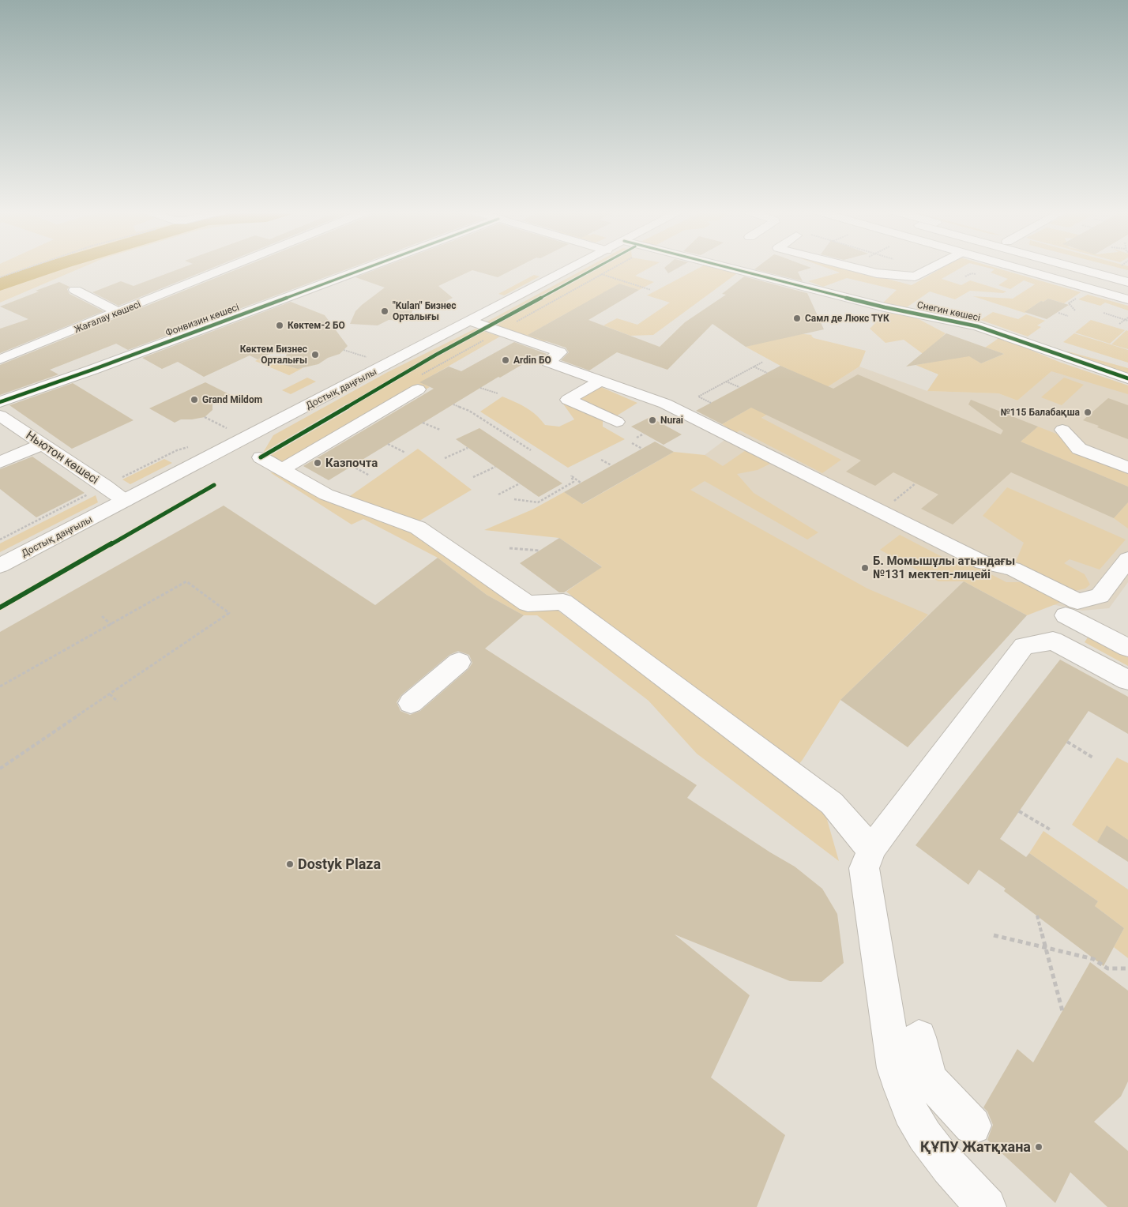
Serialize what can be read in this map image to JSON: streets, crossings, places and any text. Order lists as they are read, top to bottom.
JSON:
{
  "streets": {
    "main road": [
      "Снегин көшесі",
      "Жағалау көшесі",
      "Фонвизин көшесі",
      "Достық даңғылы",
      "Ньютон көшесі"
    ]
  },
  "crossings": [
    ["Достық даңғылы", "Ньютон көшесі"]
  ],
  "places": [
    "\"Kulan\" Бизнес Орталығы",
    "Самл де Люкс ТҮК",
    "Көктем-2 БО",
    "Көктем Бизнес Орталығы",
    "Ardin БО",
    "Grand Mildom",
    "№115 Балабақша",
    "Nurai",
    "Казпочта",
    "Б. Момышұлы атындағы №131 мектеп-лицейі",
    "Dostyk Plaza",
    "ҚҰПУ Жатқхана"
  ]
}
